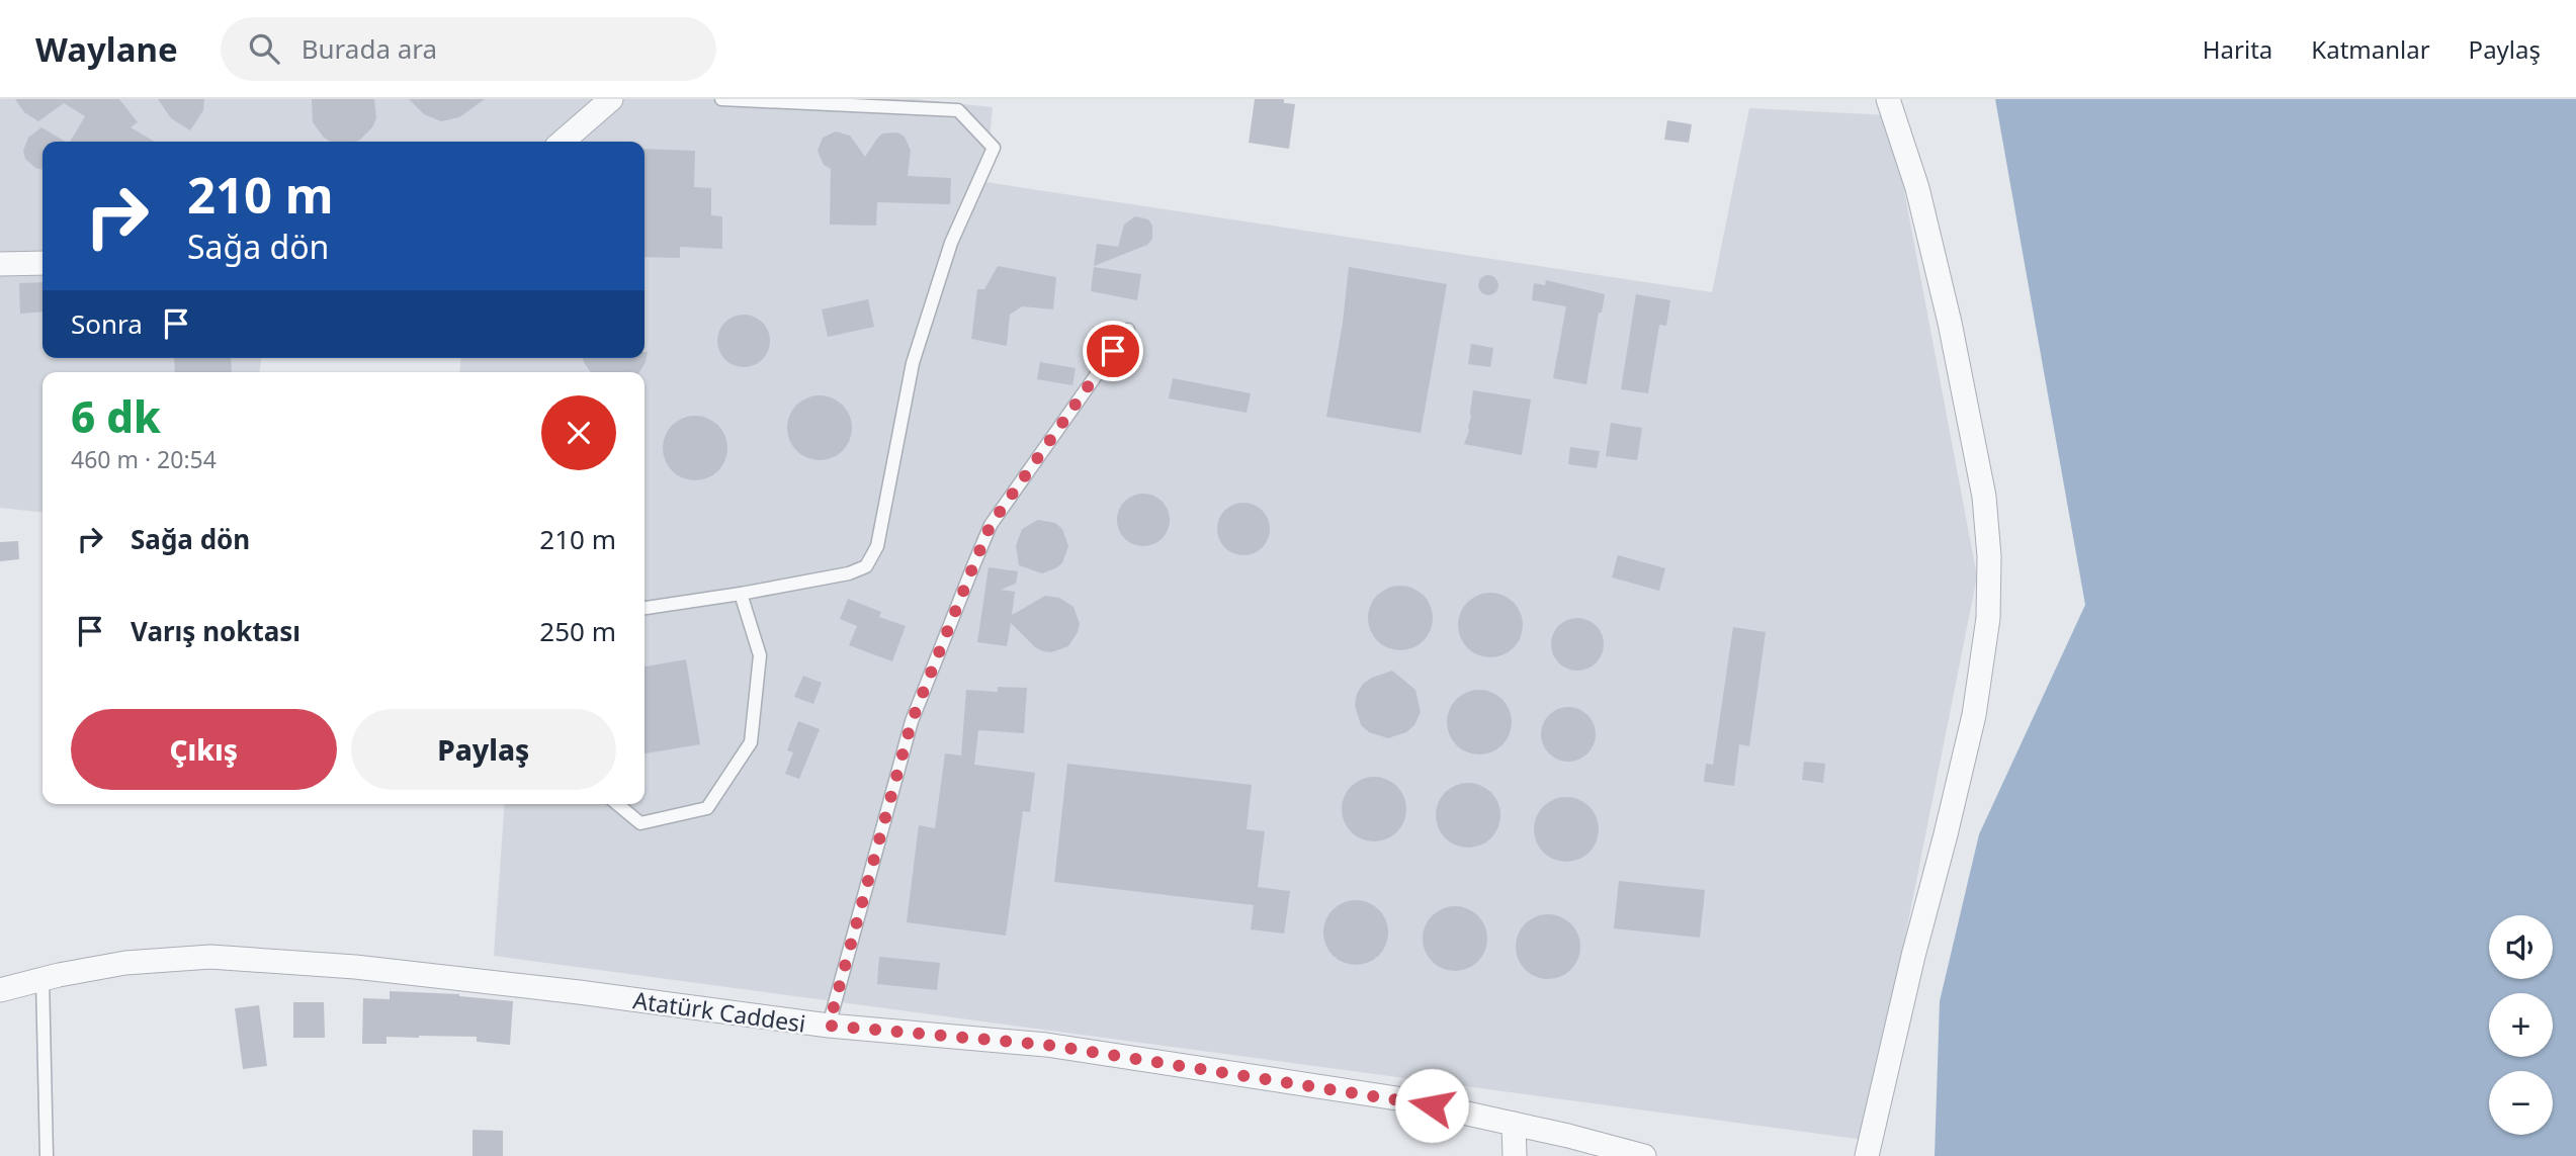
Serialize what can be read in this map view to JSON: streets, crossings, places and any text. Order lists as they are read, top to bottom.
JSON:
{
  "streets": {
    "street": ["Atatürk Caddesi"]
  },
  "page": {
    "header": "Waylane",
    "search": "Burada ara",
    "nav": ["Harita", "Katmanlar", "Paylaş"],
    "turn": ["210 m", "Sağa dön"],
    "then": "Sonra",
    "heading": ["6 dk", "460 m · 20:54"],
    "list": [
      {
        "name": "Sağa dön",
        "value": "210 m"
      },
      {
        "name": "Varış noktası",
        "value": "250 m"
      }
    ],
    "buttons": ["Çıkış", "Paylaş"],
    "map_buttons": ["+", "−"]
  }
}
